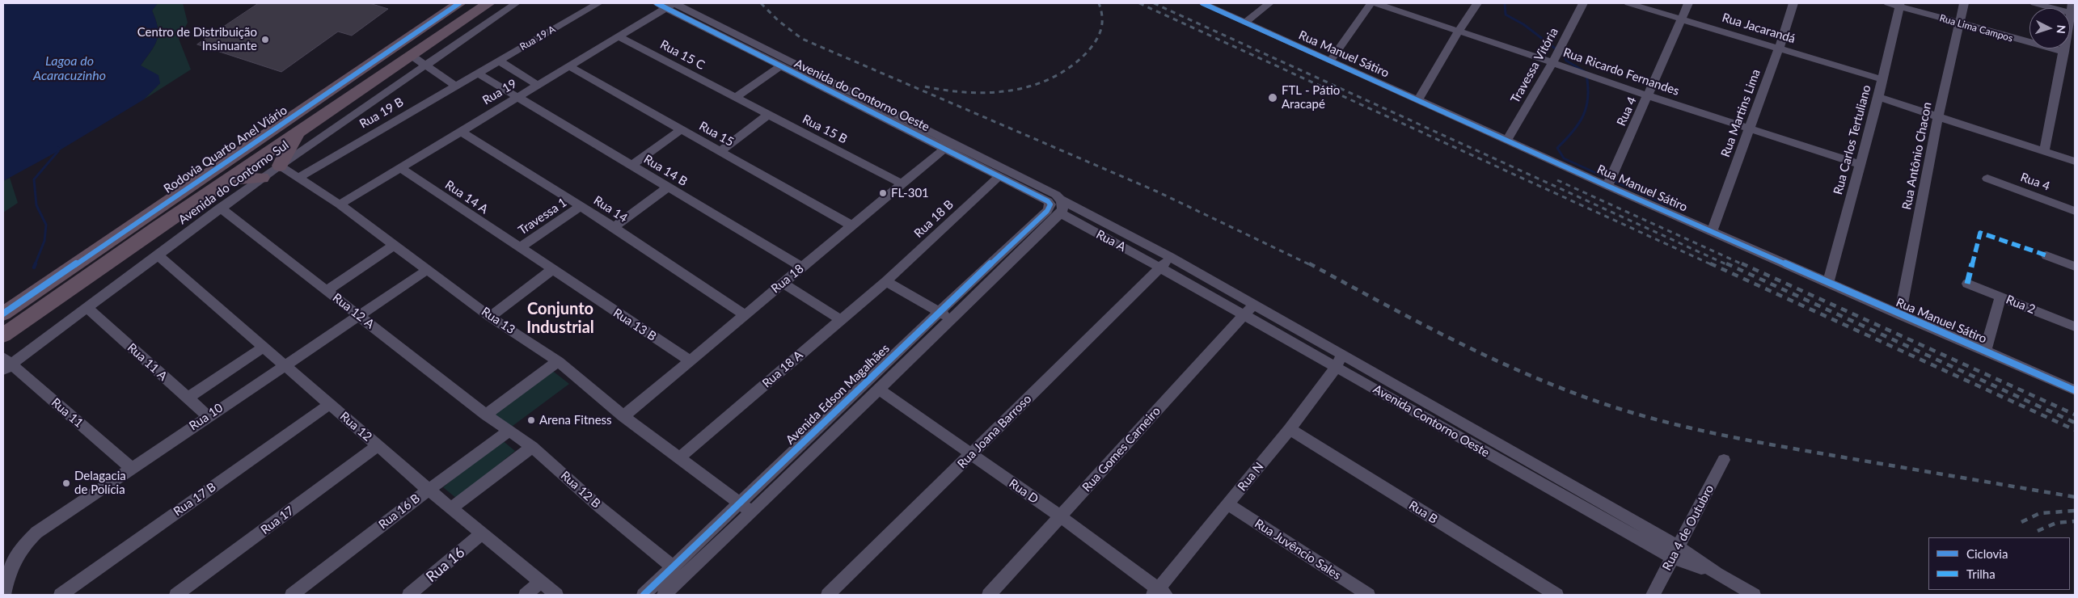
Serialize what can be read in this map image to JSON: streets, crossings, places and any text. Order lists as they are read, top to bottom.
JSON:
{
  "streets": {
    "highway": ["Rodovia Quarto Anel Viário"],
    "street": [
      "Rua Jacarandá",
      "Rua Lima Campos",
      "Rua 19 A",
      "Rua Manuel Sátiro",
      "Rua 15 C",
      "Travessa Vitória",
      "Rua Ricardo Fernandes",
      "Rua 19",
      "Avenida do Contorno Oeste",
      "Rua 4",
      "Rua 19 B",
      "Rua Martins Lima",
      "Rua 15 B",
      "Rua 15",
      "Rua Carlos Tertuliano",
      "Rua Antônio Chacon",
      "Rua 14 B",
      "Avenida do Contorno Sul",
      "Rua 14 A",
      "Rua 14",
      "Travessa 1",
      "Rua 18 B",
      "Rua A",
      "Rua 18",
      "Rua 2",
      "Rua 12 A",
      "Rua 13",
      "Rua 13 B",
      "Rua 11 A",
      "Rua 18 A",
      "Avenida Edson Magalhães",
      "Rua 11",
      "Rua 10",
      "Avenida Contorno Oeste",
      "Rua 12",
      "Rua Joana Barroso",
      "Rua Gomes Carneiro",
      "Rua N",
      "Rua 12 B",
      "Rua D",
      "Rua 17 B",
      "Rua 16 B",
      "Rua B",
      "Rua 17",
      "Rua 4 de Outubro",
      "Rua Juvêncio Sales",
      "Rua 16"
    ]
  },
  "crossings": [
    ["Rua Jacarandá", "Rua 4"],
    ["Rua Jacarandá", "Rua Martins Lima"],
    ["Rua Jacarandá", "Rua Carlos Tertuliano"],
    ["Rua Lima Campos", "Rua Carlos Tertuliano"],
    ["Rua Lima Campos", "Rua Antônio Chacon"],
    ["Rua 19 A", "Rua 19 B"],
    ["Rua 19 A", "Rua 14 B"],
    ["Rua Manuel Sátiro", "Travessa Vitória"],
    ["Rua Manuel Sátiro", "Rua 4"],
    ["Rua Manuel Sátiro", "Rua Martins Lima"],
    ["Rua Manuel Sátiro", "Rua Carlos Tertuliano"],
    ["Rua Manuel Sátiro", "Rua Antônio Chacon"],
    ["Rua 15 C", "Rua 19"],
    ["Rua 15 C", "Rua 15 B"],
    ["Travessa Vitória", "Rua Ricardo Fernandes"],
    ["Rua Ricardo Fernandes", "Rua 4"],
    ["Rua Ricardo Fernandes", "Rua Martins Lima"],
    ["Rua Ricardo Fernandes", "Rua Carlos Tertuliano"],
    ["Rua 19", "Avenida do Contorno Oeste"],
    ["Rua 19", "Rua 15"],
    ["Rua 19", "Rua 14 B"],
    ["Rua 19", "Rua 14 A"],
    ["Rua 19", "Rua 14"],
    ["Rua 19", "Rua 13"],
    ["Avenida do Contorno Oeste", "Rua 18 B"],
    ["Avenida do Contorno Oeste", "Rua 18"],
    ["Avenida do Contorno Oeste", "Avenida Edson Magalhães"],
    ["Avenida do Contorno Oeste", "Avenida Contorno Oeste"],
    ["Rua 19 B", "Rua 14 B"],
    ["Rua 19 B", "Rua 13"],
    ["Rua 15 B", "Rua 18"],
    ["Rua 15", "Rua 18"],
    ["Rua 14 B", "Rua 18"],
    ["Avenida do Contorno Sul", "Rua 12 A"],
    ["Avenida do Contorno Sul", "Rua 13"],
    ["Avenida do Contorno Sul", "Rua 11 A"],
    ["Avenida do Contorno Sul", "Rua 11"],
    ["Avenida do Contorno Sul", "Rua 12"],
    ["Rua 14 A", "Travessa 1"],
    ["Rua 14 A", "Rua 13 B"],
    ["Rua 14", "Travessa 1"],
    ["Rua 14", "Rua 18"],
    ["Travessa 1", "Rua 13 B"],
    ["Rua 18 B", "Rua 18 A"],
    ["Rua A", "Avenida Edson Magalhães"],
    ["Rua A", "Avenida Contorno Oeste"],
    ["Rua A", "Rua Joana Barroso"],
    ["Rua 18", "Rua 13"],
    ["Rua 18", "Rua 13 B"],
    ["Rua 12 A", "Rua 10"],
    ["Rua 12 A", "Rua 12 B"],
    ["Rua 13", "Rua 18 A"],
    ["Rua 13", "Avenida Edson Magalhães"],
    ["Rua 13", "Rua 10"],
    ["Rua 11 A", "Rua 10"],
    ["Avenida Edson Magalhães", "Rua 12 B"],
    ["Avenida Edson Magalhães", "Rua D"],
    ["Rua 11", "Rua 10"],
    ["Rua 10", "Rua 12"],
    ["Avenida Contorno Oeste", "Rua Joana Barroso"],
    ["Avenida Contorno Oeste", "Rua Gomes Carneiro"],
    ["Avenida Contorno Oeste", "Rua N"],
    ["Avenida Contorno Oeste", "Rua 4 de Outubro"],
    ["Rua 12", "Rua 17 B"],
    ["Rua 12", "Rua 16 B"],
    ["Rua 12", "Rua 17"],
    ["Rua 12", "Rua 16"],
    ["Rua Joana Barroso", "Rua D"],
    ["Rua Gomes Carneiro", "Rua D"],
    ["Rua N", "Rua D"],
    ["Rua N", "Rua B"],
    ["Rua N", "Rua Juvêncio Sales"],
    ["Rua 12 B", "Rua 16 B"]
  ],
  "districts": ["Conjunto Industrial"],
  "water": ["Lagoa do Acaracuzinho"],
  "places": [
    "Centro de Distribuição Insinuante",
    "FTL - Pátio Aracapé",
    "FL-301",
    "Arena Fitness",
    "Delagacia de Polícia"
  ],
  "legend": ["Ciclovia", "Trilha"],
  "north": "right"
}
